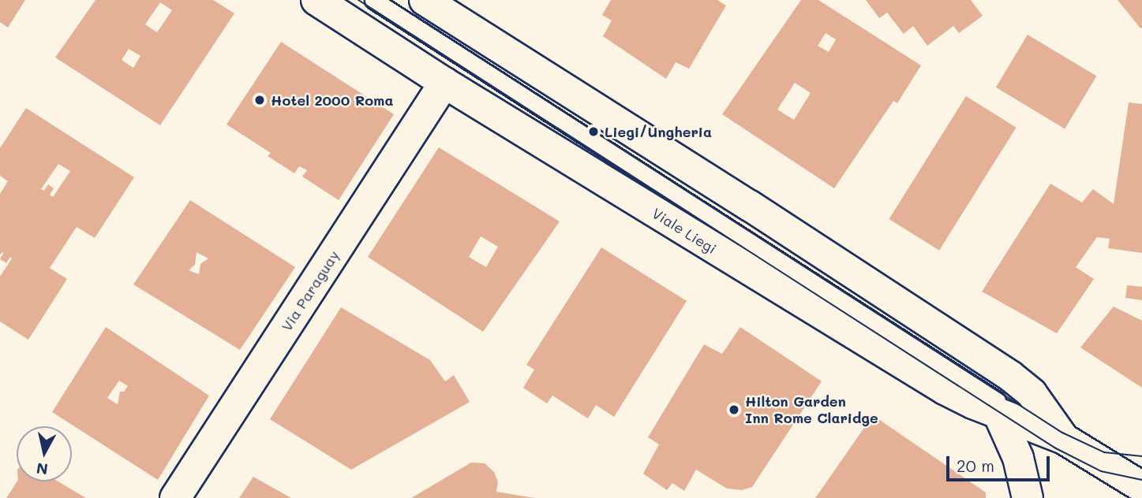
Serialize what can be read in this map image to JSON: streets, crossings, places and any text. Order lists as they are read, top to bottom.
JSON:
{
  "streets": {
    "main road": ["Viale Liegi", "Via Paraguay"]
  },
  "crossings": [
    ["Viale Liegi", "Via Paraguay"]
  ],
  "places": ["Hotel 2000 Roma", "Liegi/Ungheria", "Hilton Garden Inn Rome Claridge"],
  "scale_bar": "20 m",
  "north": "bottom"
}
